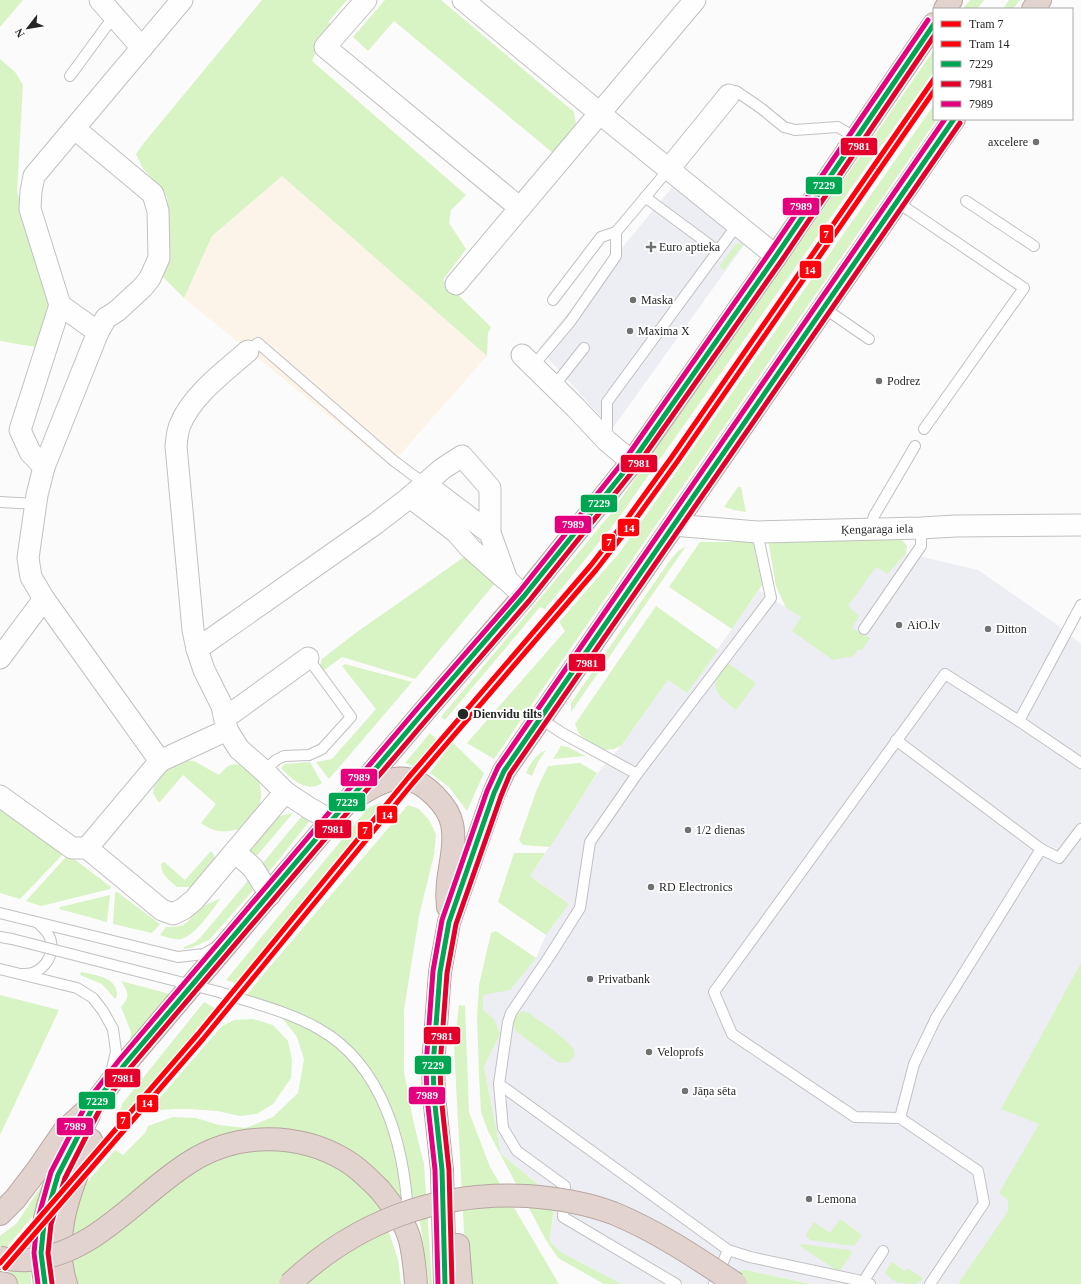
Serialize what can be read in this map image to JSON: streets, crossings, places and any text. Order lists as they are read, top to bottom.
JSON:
{
  "streets": {
    "street": ["Ķengaraga iela"]
  },
  "places": {
    "other": [
      "axcelere",
      "Maska",
      "Maxima X",
      "Podrez",
      "AiO.lv",
      "Ditton",
      "Dienvidu tilts",
      "1/2 dienas",
      "RD Electronics",
      "Privatbank",
      "Veloprofs",
      "Jāņa sēta",
      "Lemona"
    ],
    "health": ["Euro aptieka"]
  },
  "lines": [
    "transit line 7989",
    "transit line 7229",
    "transit line 7981",
    "tram line 7",
    "tram line 14"
  ],
  "legend": [
    "Tram 7",
    "Tram 14",
    "7229",
    "7981",
    "7989"
  ],
  "north": "bottom left"
}
